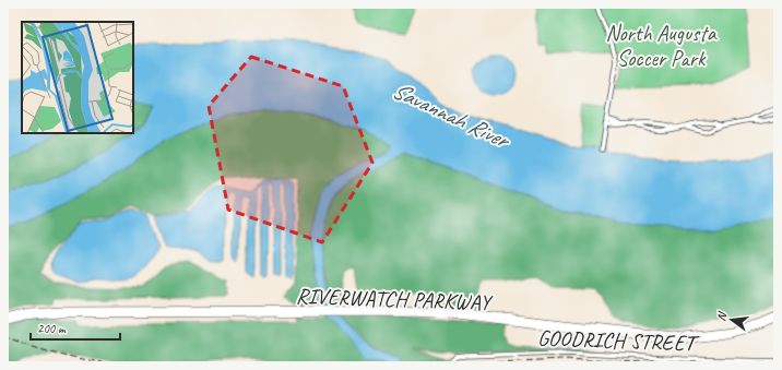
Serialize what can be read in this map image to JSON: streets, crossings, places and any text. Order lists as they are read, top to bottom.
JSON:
{
  "streets": {
    "main road": ["RIVERWATCH PARKWAY"],
    "street": ["GOODRICH STREET"]
  },
  "water": ["Savannah River"],
  "parks": ["North Augusta Soccer Park"],
  "scale_bar": "200 m",
  "north": "left"
}
